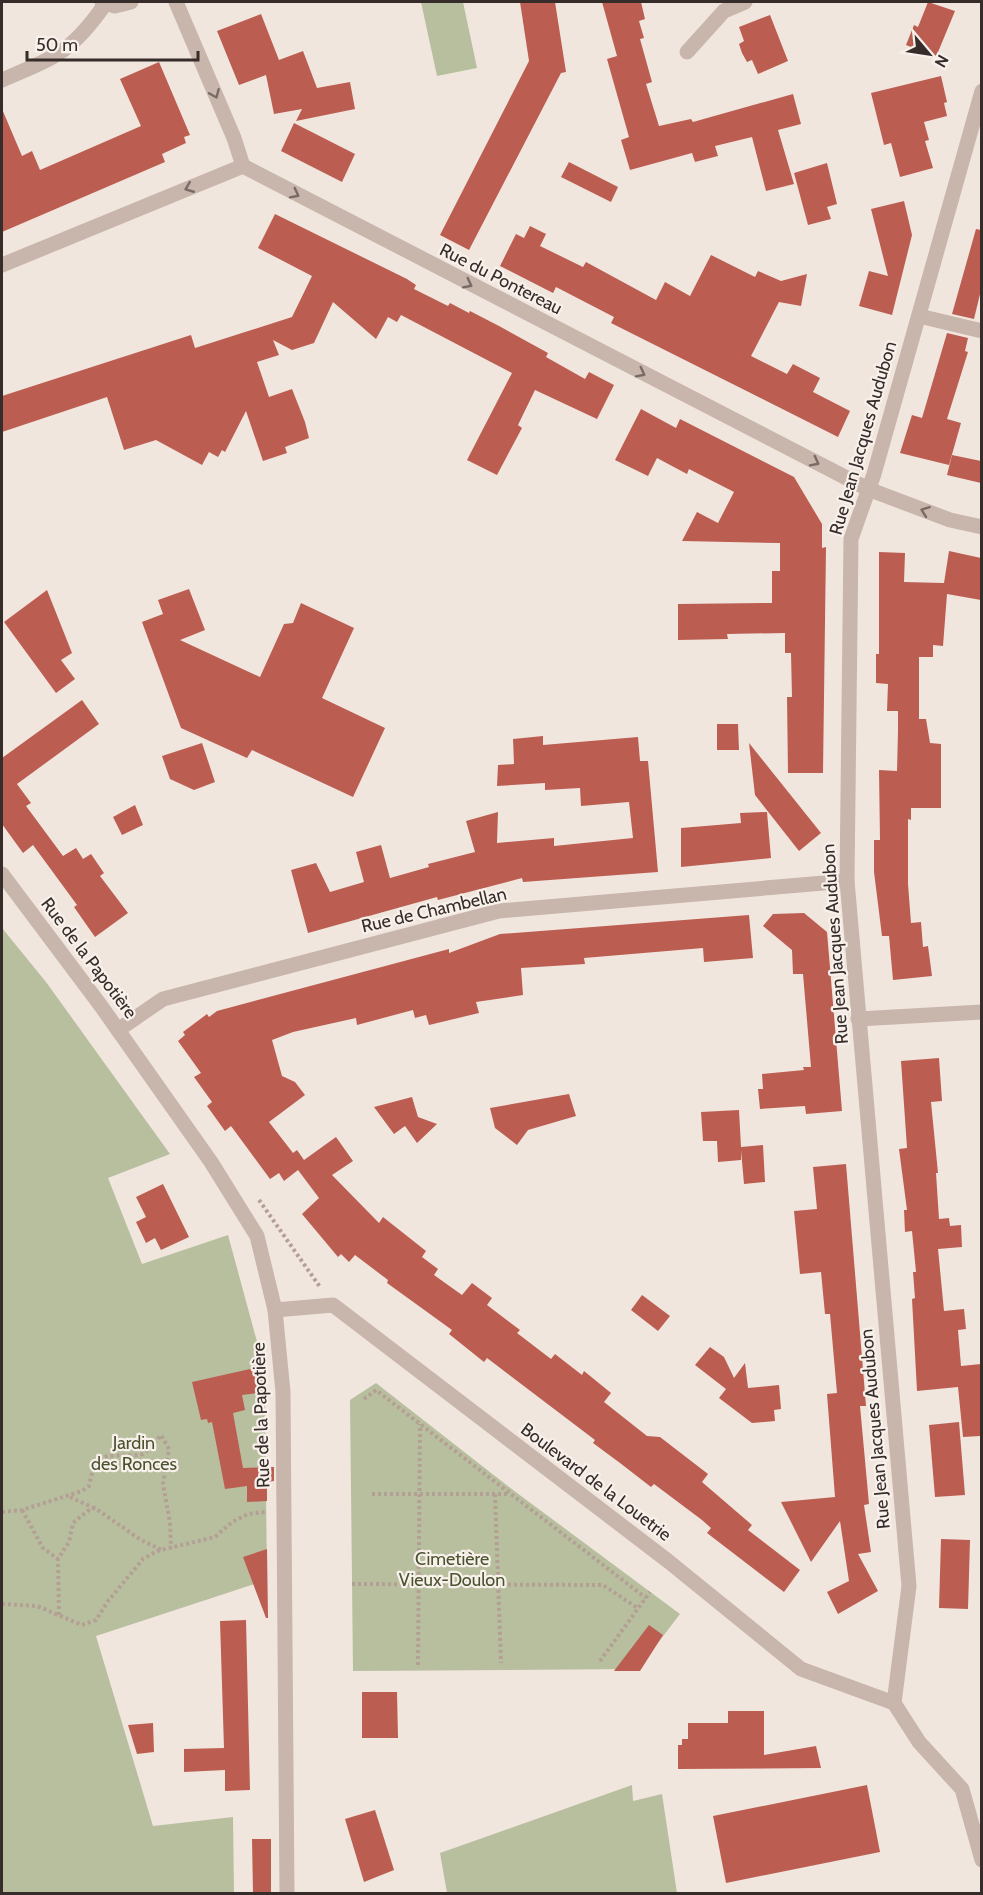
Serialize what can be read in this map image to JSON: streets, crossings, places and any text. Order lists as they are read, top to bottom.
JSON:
{
  "streets": {
    "street": [
      "Rue du Pontereau",
      "Rue Jean Jacques Audubon",
      "Rue de Chambellan",
      "Rue de la Papotière",
      "Boulevard de la Louetrie"
    ]
  },
  "crossings": [
    ["Rue du Pontereau", "Rue Jean Jacques Audubon"],
    ["Rue Jean Jacques Audubon", "Rue de Chambellan"],
    ["Rue Jean Jacques Audubon", "Boulevard de la Louetrie"],
    ["Rue de Chambellan", "Rue de la Papotière"],
    ["Rue de la Papotière", "Boulevard de la Louetrie"]
  ],
  "parks": ["Jardin des Ronces", "Cimetière Vieux-Doulon"],
  "scale_bar": "50 m",
  "north": "bottom right"
}
